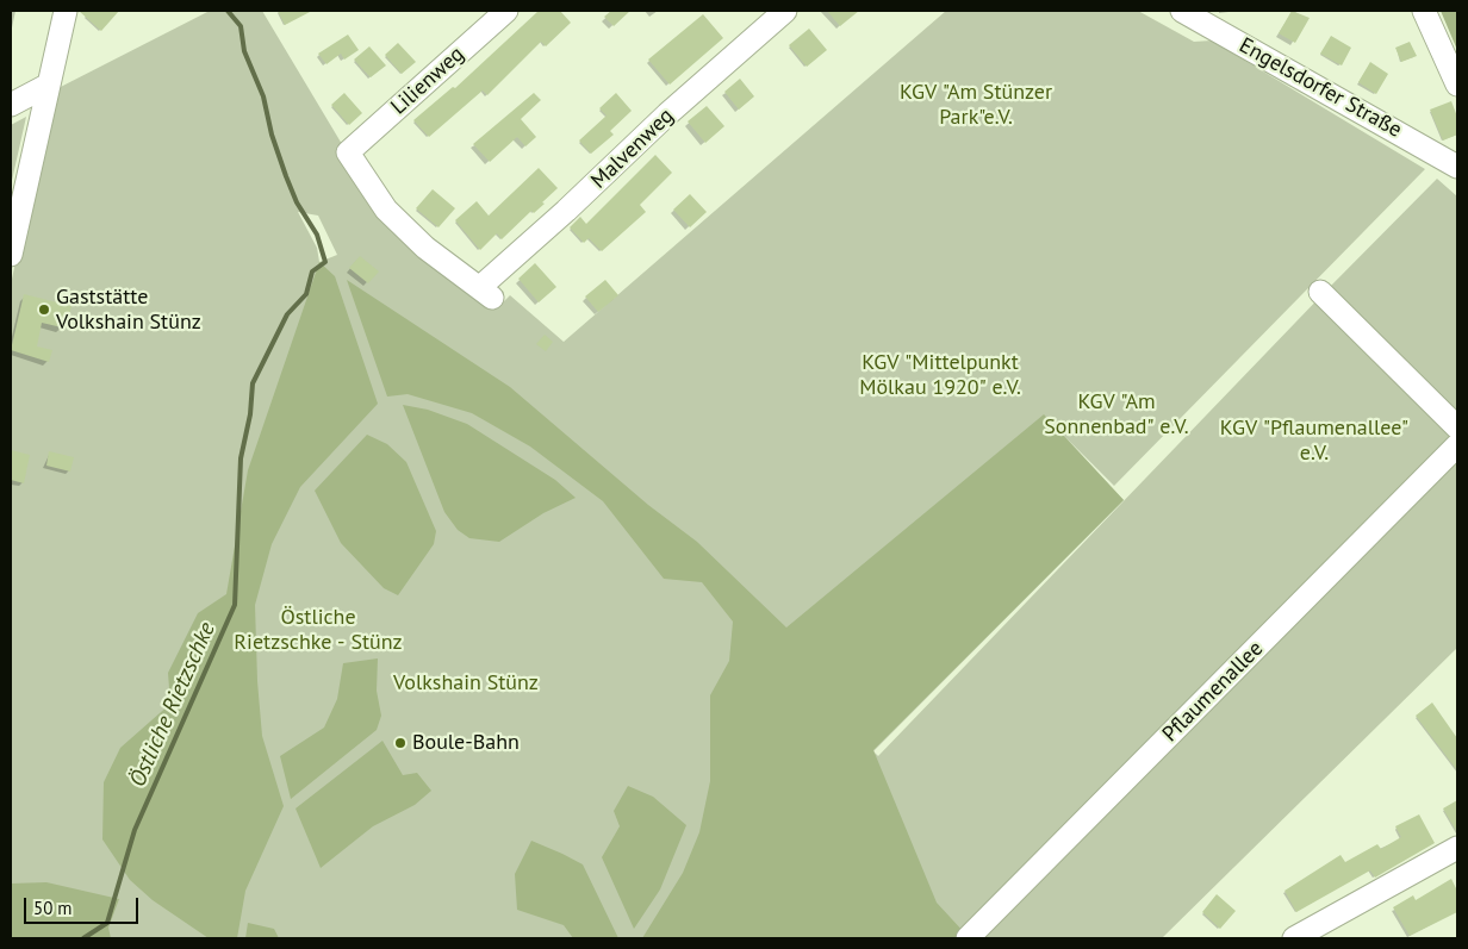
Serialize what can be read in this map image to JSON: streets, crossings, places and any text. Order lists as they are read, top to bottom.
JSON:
{
  "streets": {
    "street": [
      "Lilienweg",
      "Engelsdorfer Straße",
      "Malvenweg",
      "Pflaumenallee"
    ]
  },
  "crossings": [
    ["Lilienweg", "Malvenweg"]
  ],
  "water": ["Östliche Rietzschke"],
  "parks": [
    "KGV \"Am Stünzer Park\"e.V.",
    "KGV \"Mittelpunkt Mölkau 1920\" e.V.",
    "KGV \"Am Sonnenbad\" e.V.",
    "KGV \"Pflaumenallee\" e.V.",
    "Östliche Rietzschke - Stünz",
    "Volkshain Stünz"
  ],
  "places": ["Gaststätte Volkshain Stünz", "Boule-Bahn"],
  "scale_bar": "50 m"
}
